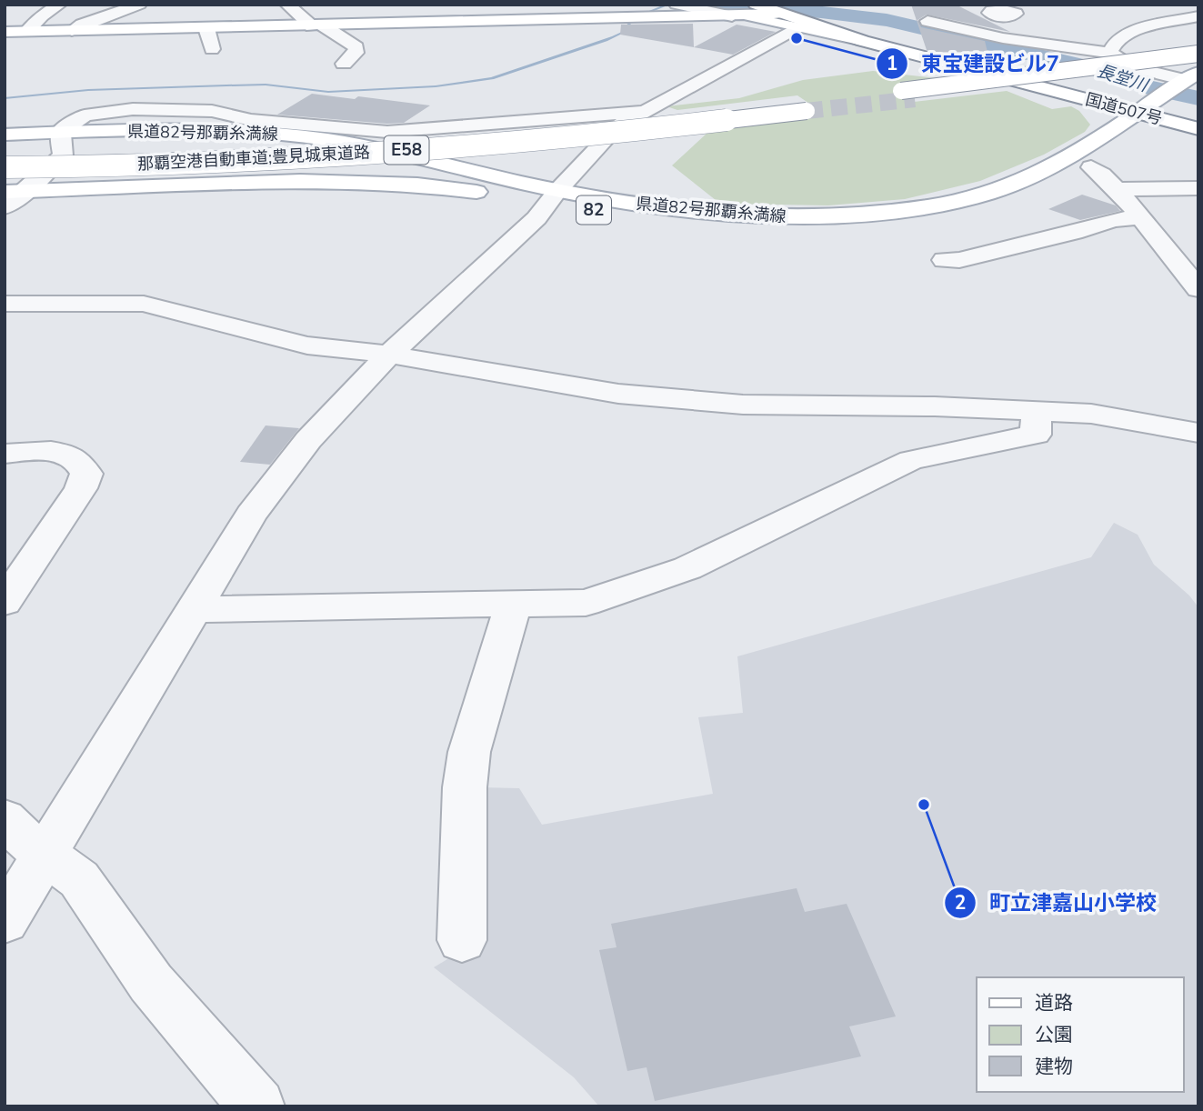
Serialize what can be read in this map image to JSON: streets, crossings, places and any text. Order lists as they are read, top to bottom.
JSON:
{
  "streets": {
    "main road": [
      "国道507号",
      "県道82号那覇糸満線",
      "E58",
      "那覇空港自動車道;豊見城東道路",
      "82"
    ]
  },
  "crossings": [
    ["国道507号", "県道82号那覇糸満線"]
  ],
  "water": ["長堂川"],
  "places": ["東宝建設ビル7", "町立津嘉山小学校"],
  "legend": ["道路", "公園", "建物"]
}
